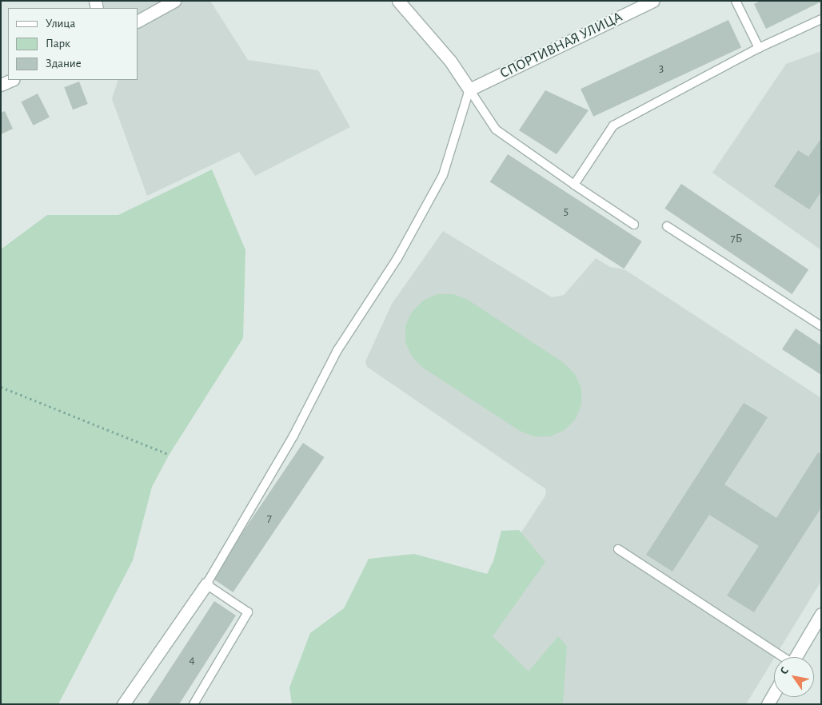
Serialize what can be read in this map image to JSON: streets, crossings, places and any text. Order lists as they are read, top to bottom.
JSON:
{
  "streets": {
    "street": ["СПОРТИВНАЯ УЛИЦА"]
  },
  "house_numbers": [
    "3",
    "5",
    "7Б",
    "7",
    "4"
  ],
  "legend": ["Улица", "Парк", "Здание"],
  "north": "top left"
}
